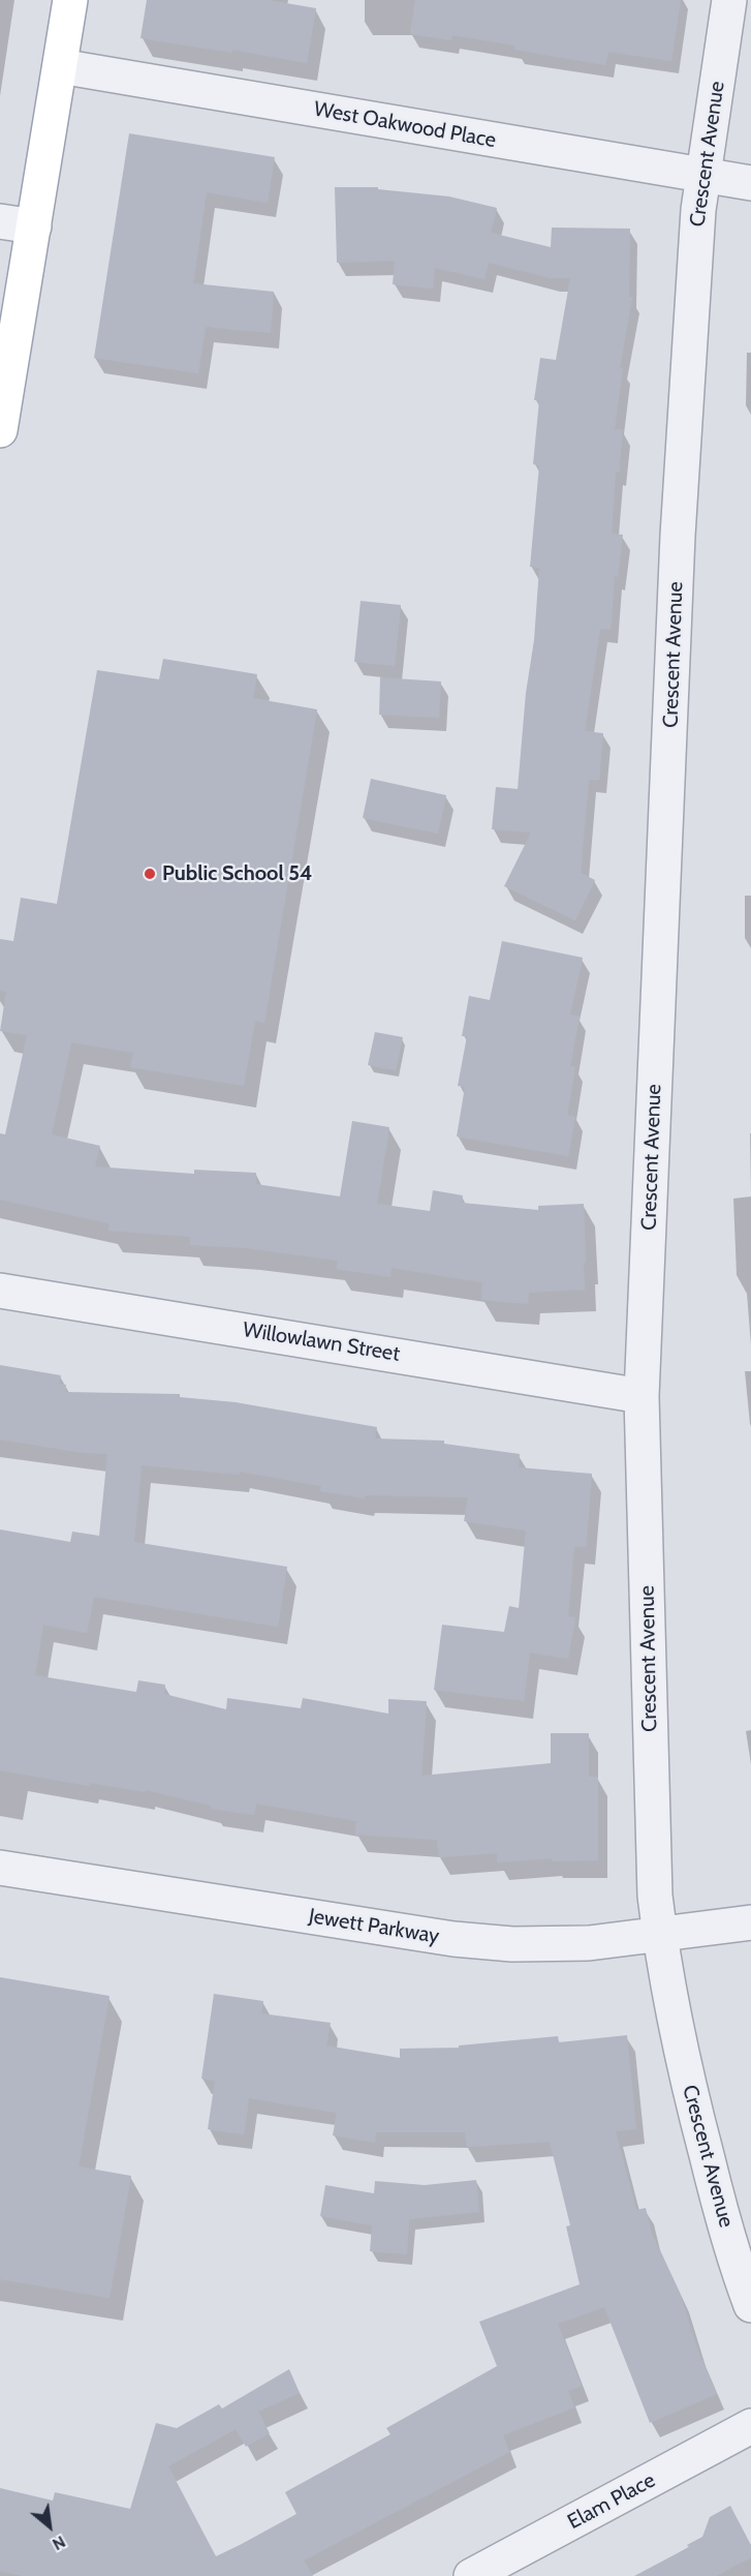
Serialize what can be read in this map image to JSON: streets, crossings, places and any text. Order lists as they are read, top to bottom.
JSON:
{
  "streets": {
    "street": [
      "West Oakwood Place",
      "Crescent Avenue",
      "Willowlawn Street",
      "Jewett Parkway",
      "Elam Place"
    ]
  },
  "crossings": [
    ["West Oakwood Place", "Crescent Avenue"],
    ["Crescent Avenue", "Willowlawn Street"],
    ["Crescent Avenue", "Jewett Parkway"]
  ],
  "places": ["Public School 54"],
  "north": "bottom right"
}
